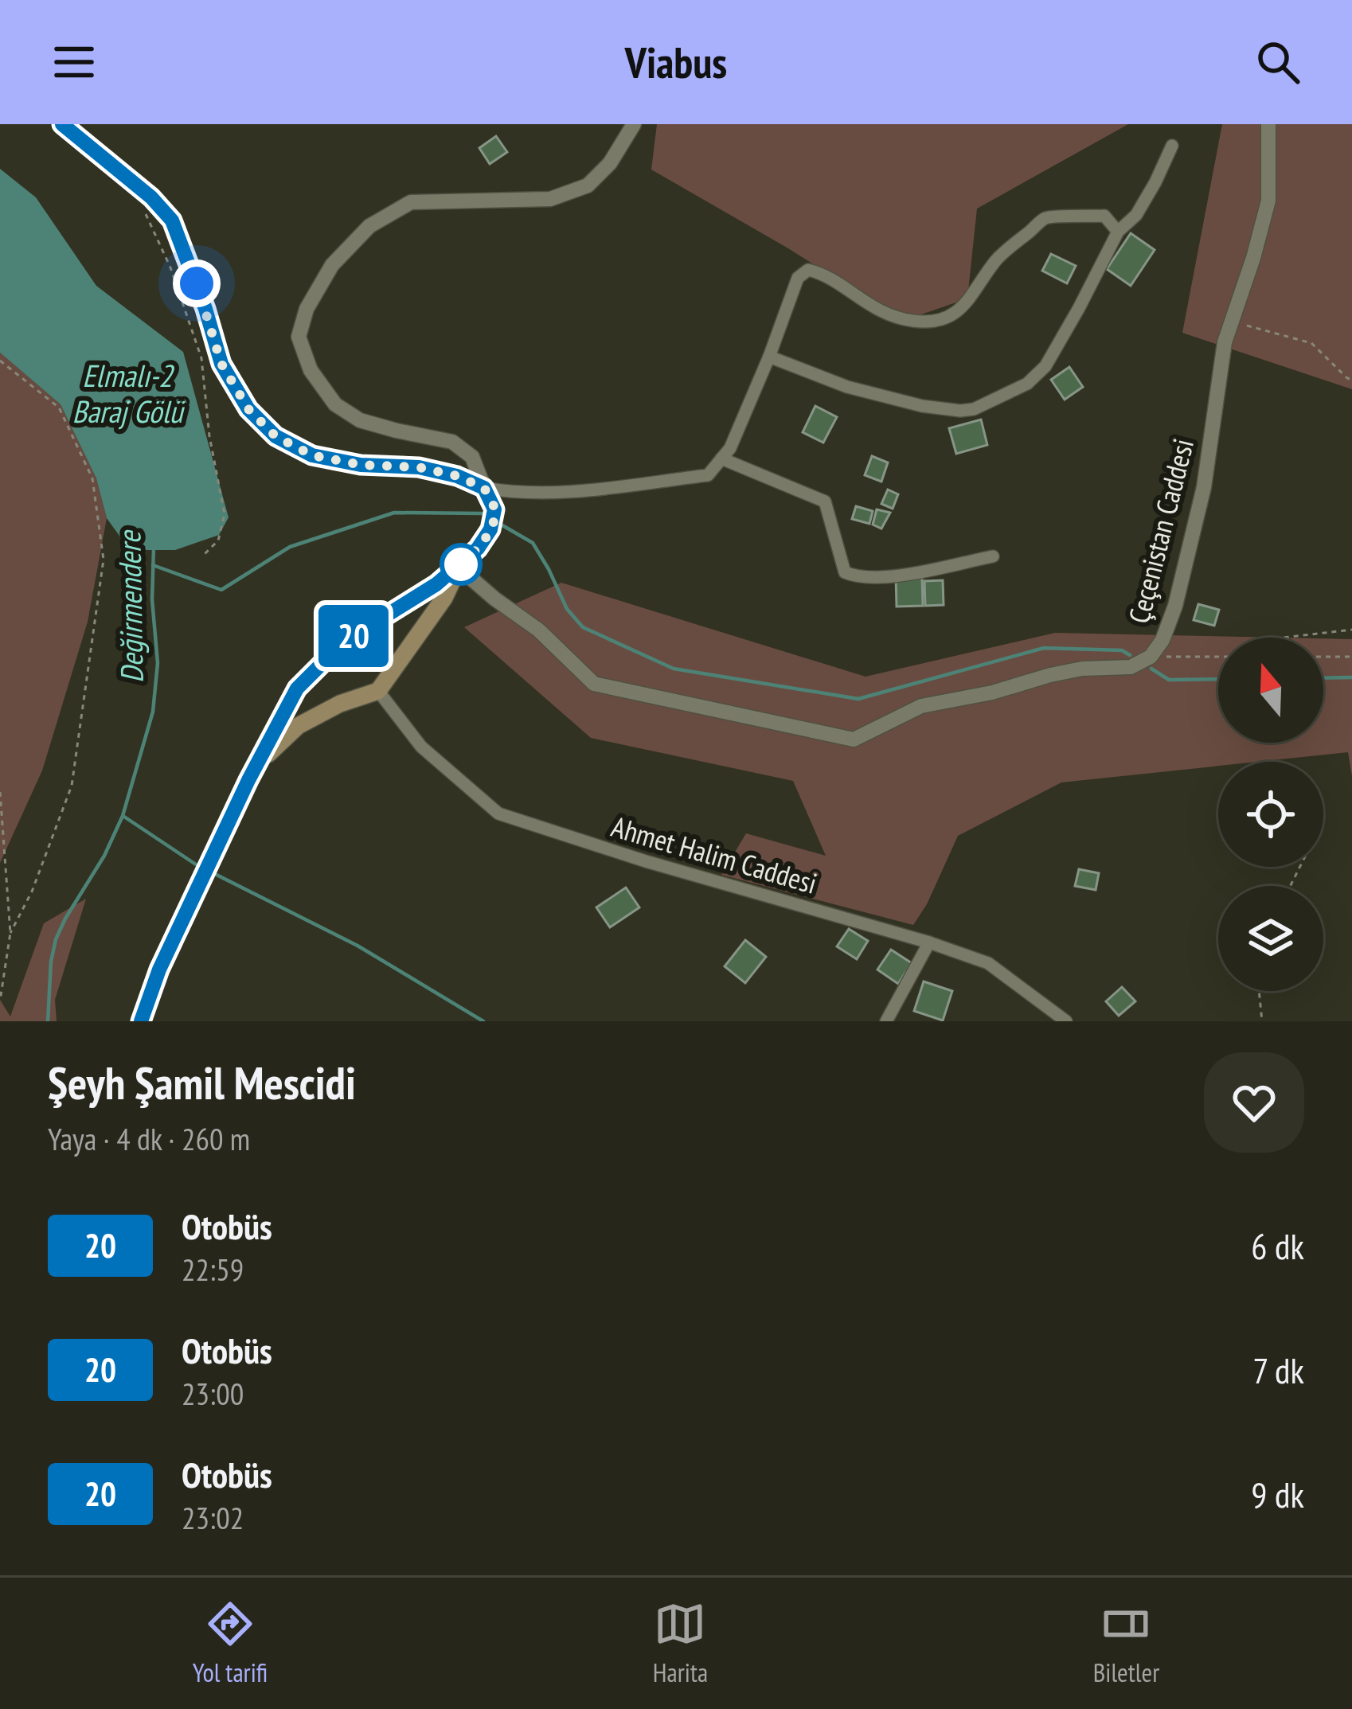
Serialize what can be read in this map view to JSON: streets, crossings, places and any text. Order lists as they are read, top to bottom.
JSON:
{
  "streets": {
    "street": ["Çeçenistan Caddesi", "Ahmet Halim Caddesi"]
  },
  "water": ["Elmalı-2 Baraj Gölü", "Değirmendere"],
  "lines": ["bus line 20"],
  "north": "top",
  "page": {
    "header": "Viabus",
    "on_map": "20",
    "heading": ["Şeyh Şamil Mescidi", "Yaya · 4 dk · 260 m"],
    "list": [
      {
        "mark": "20",
        "name": "Otobüs",
        "note": "22:59",
        "value": "6 dk"
      },
      {
        "mark": "20",
        "name": "Otobüs",
        "note": "23:00",
        "value": "7 dk"
      },
      {
        "mark": "20",
        "name": "Otobüs",
        "note": "23:02",
        "value": "9 dk"
      }
    ],
    "tabs": ["Yol tarifi", "Harita", "Biletler"]
  }
}
